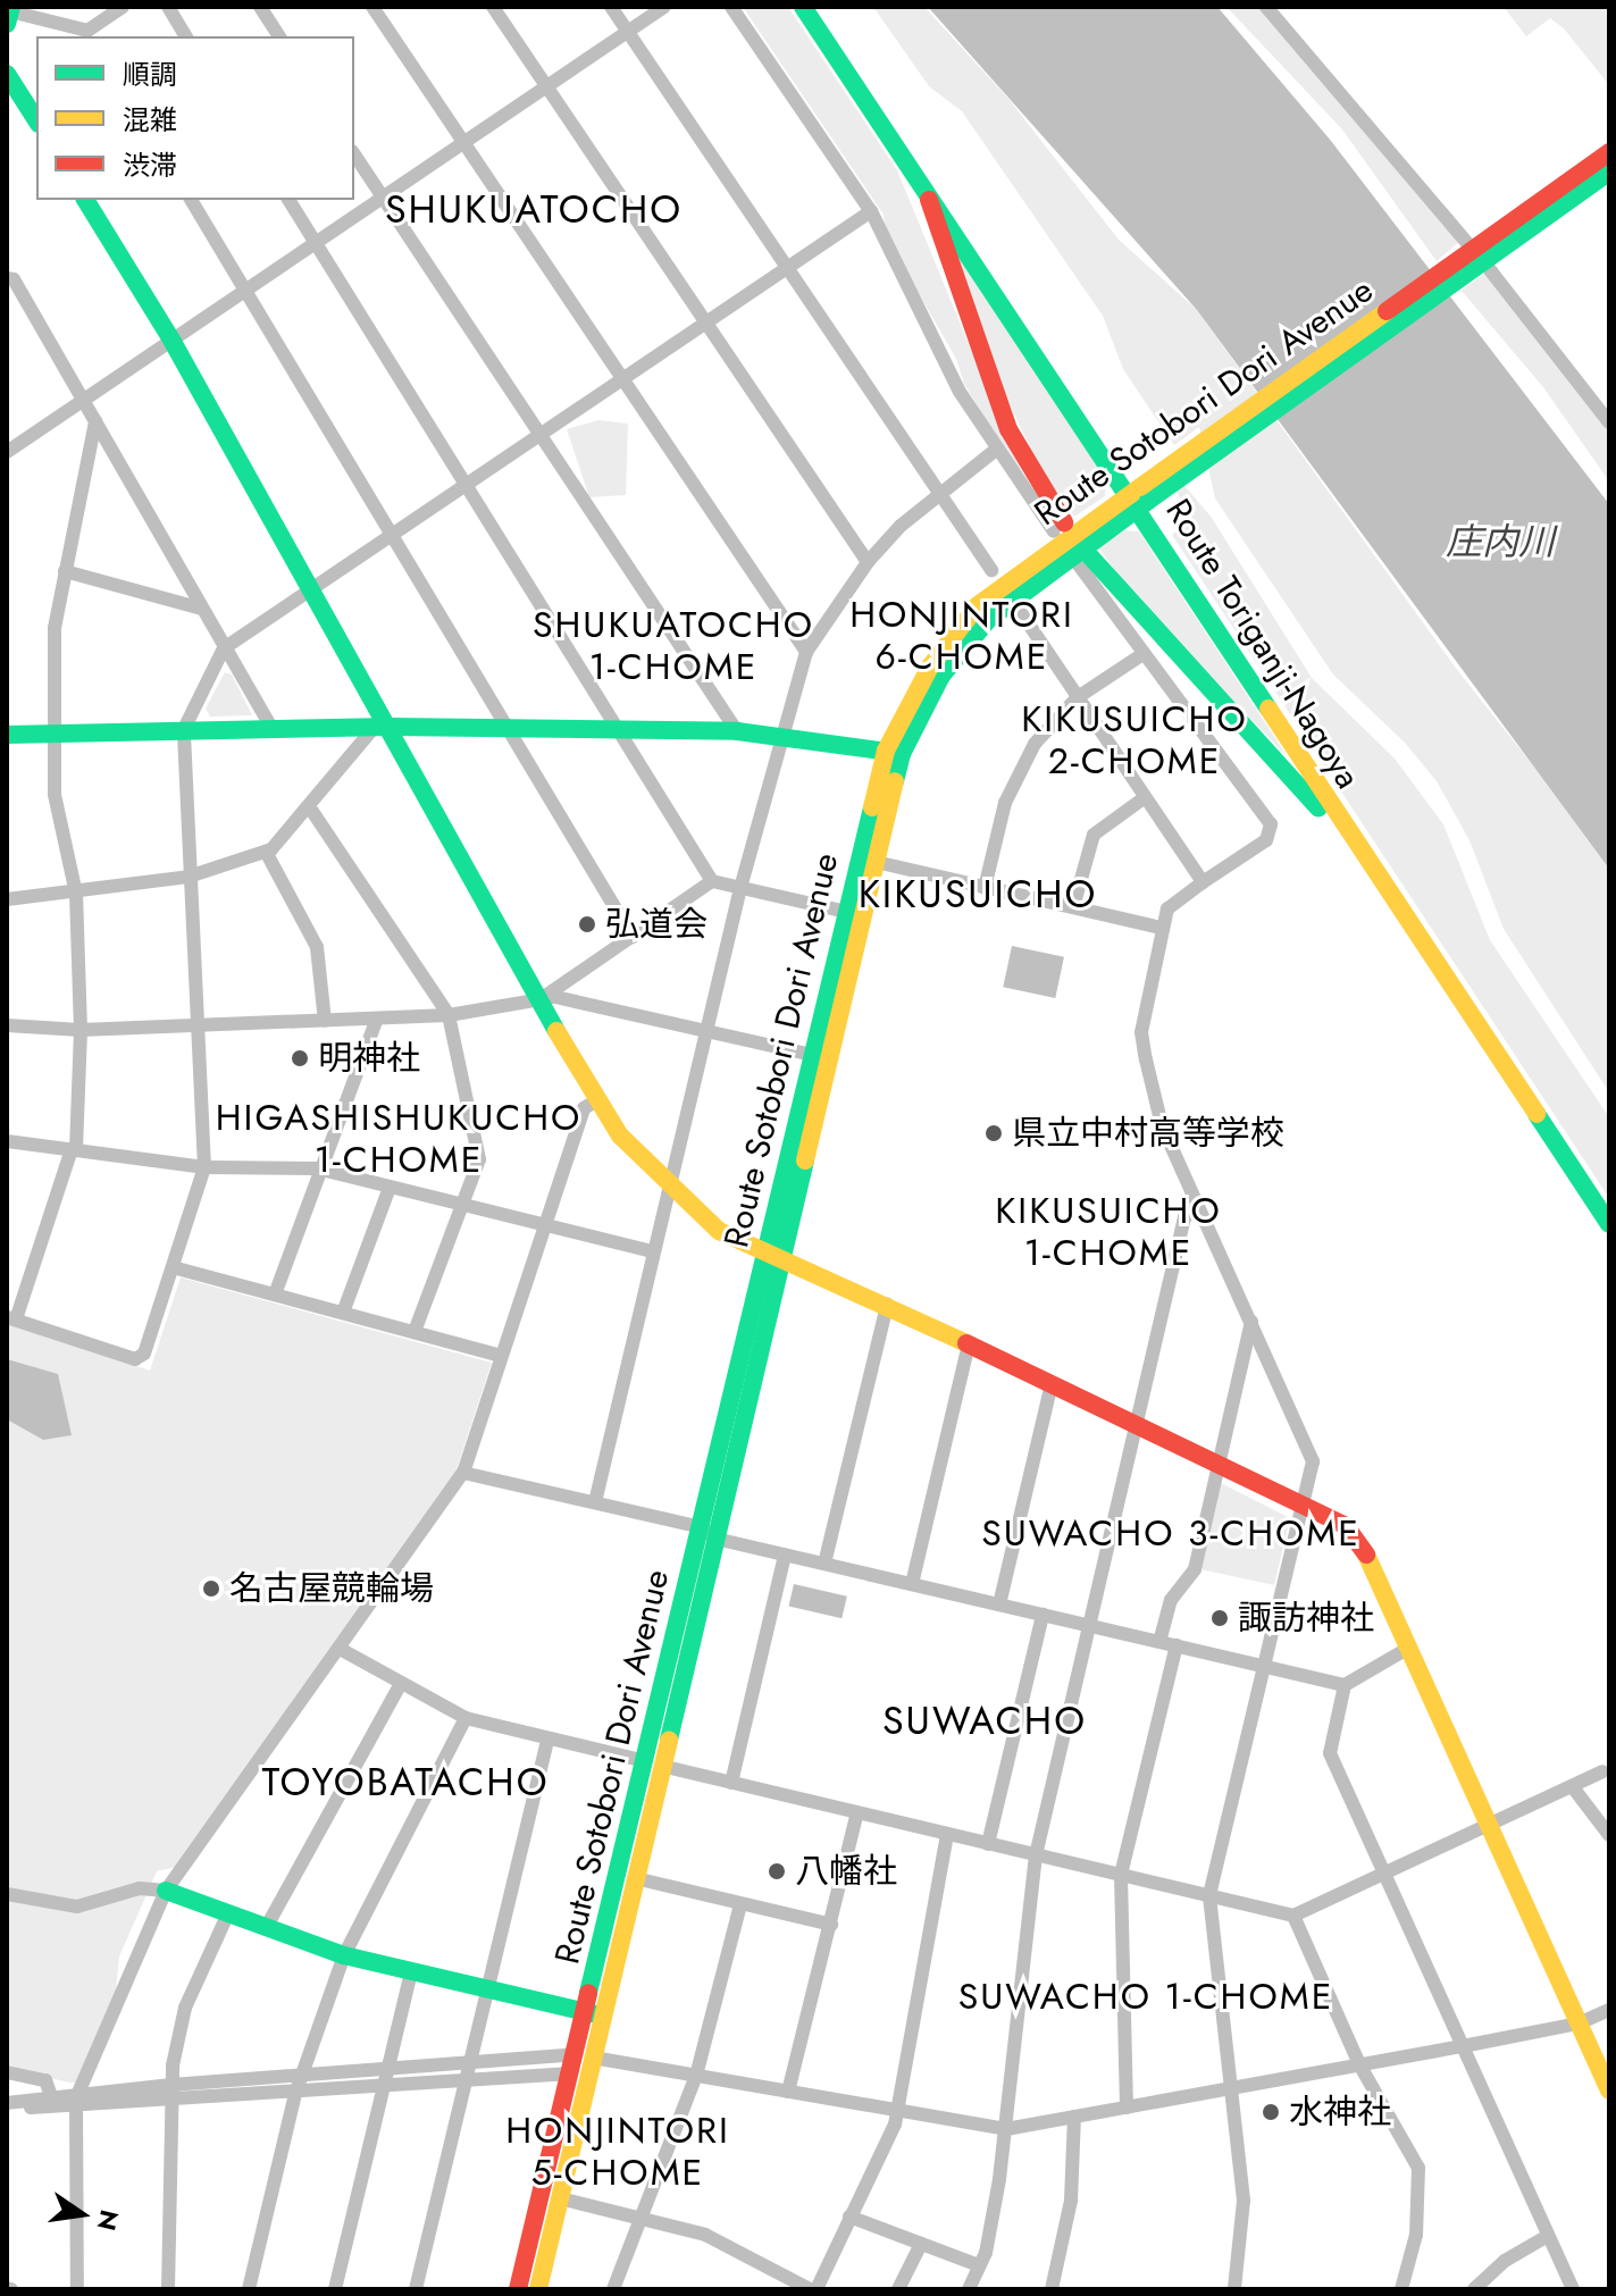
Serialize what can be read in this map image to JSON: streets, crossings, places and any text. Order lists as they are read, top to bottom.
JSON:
{
  "streets": {
    "main road": ["Route Sotobori Dori Avenue", "Route Toriganji-Nagoya"]
  },
  "crossings": [
    ["Route Sotobori Dori Avenue", "Route Toriganji-Nagoya"]
  ],
  "districts": [
    "SHUKUATOCHO",
    "HONJINTORI 6-CHOME",
    "SHUKUATOCHO 1-CHOME",
    "KIKUSUICHO 2-CHOME",
    "KIKUSUICHO",
    "HIGASHISHUKUCHO 1-CHOME",
    "KIKUSUICHO 1-CHOME",
    "SUWACHO 3-CHOME",
    "SUWACHO",
    "TOYOBATACHO",
    "SUWACHO 1-CHOME",
    "HONJINTORI 5-CHOME"
  ],
  "water": ["庄内川"],
  "places": [
    "弘道会",
    "明神社",
    "県立中村高等学校",
    "名古屋競輪場",
    "諏訪神社",
    "八幡社",
    "水神社"
  ],
  "legend": ["順調", "混雑", "渋滞"],
  "north": "right"
}
